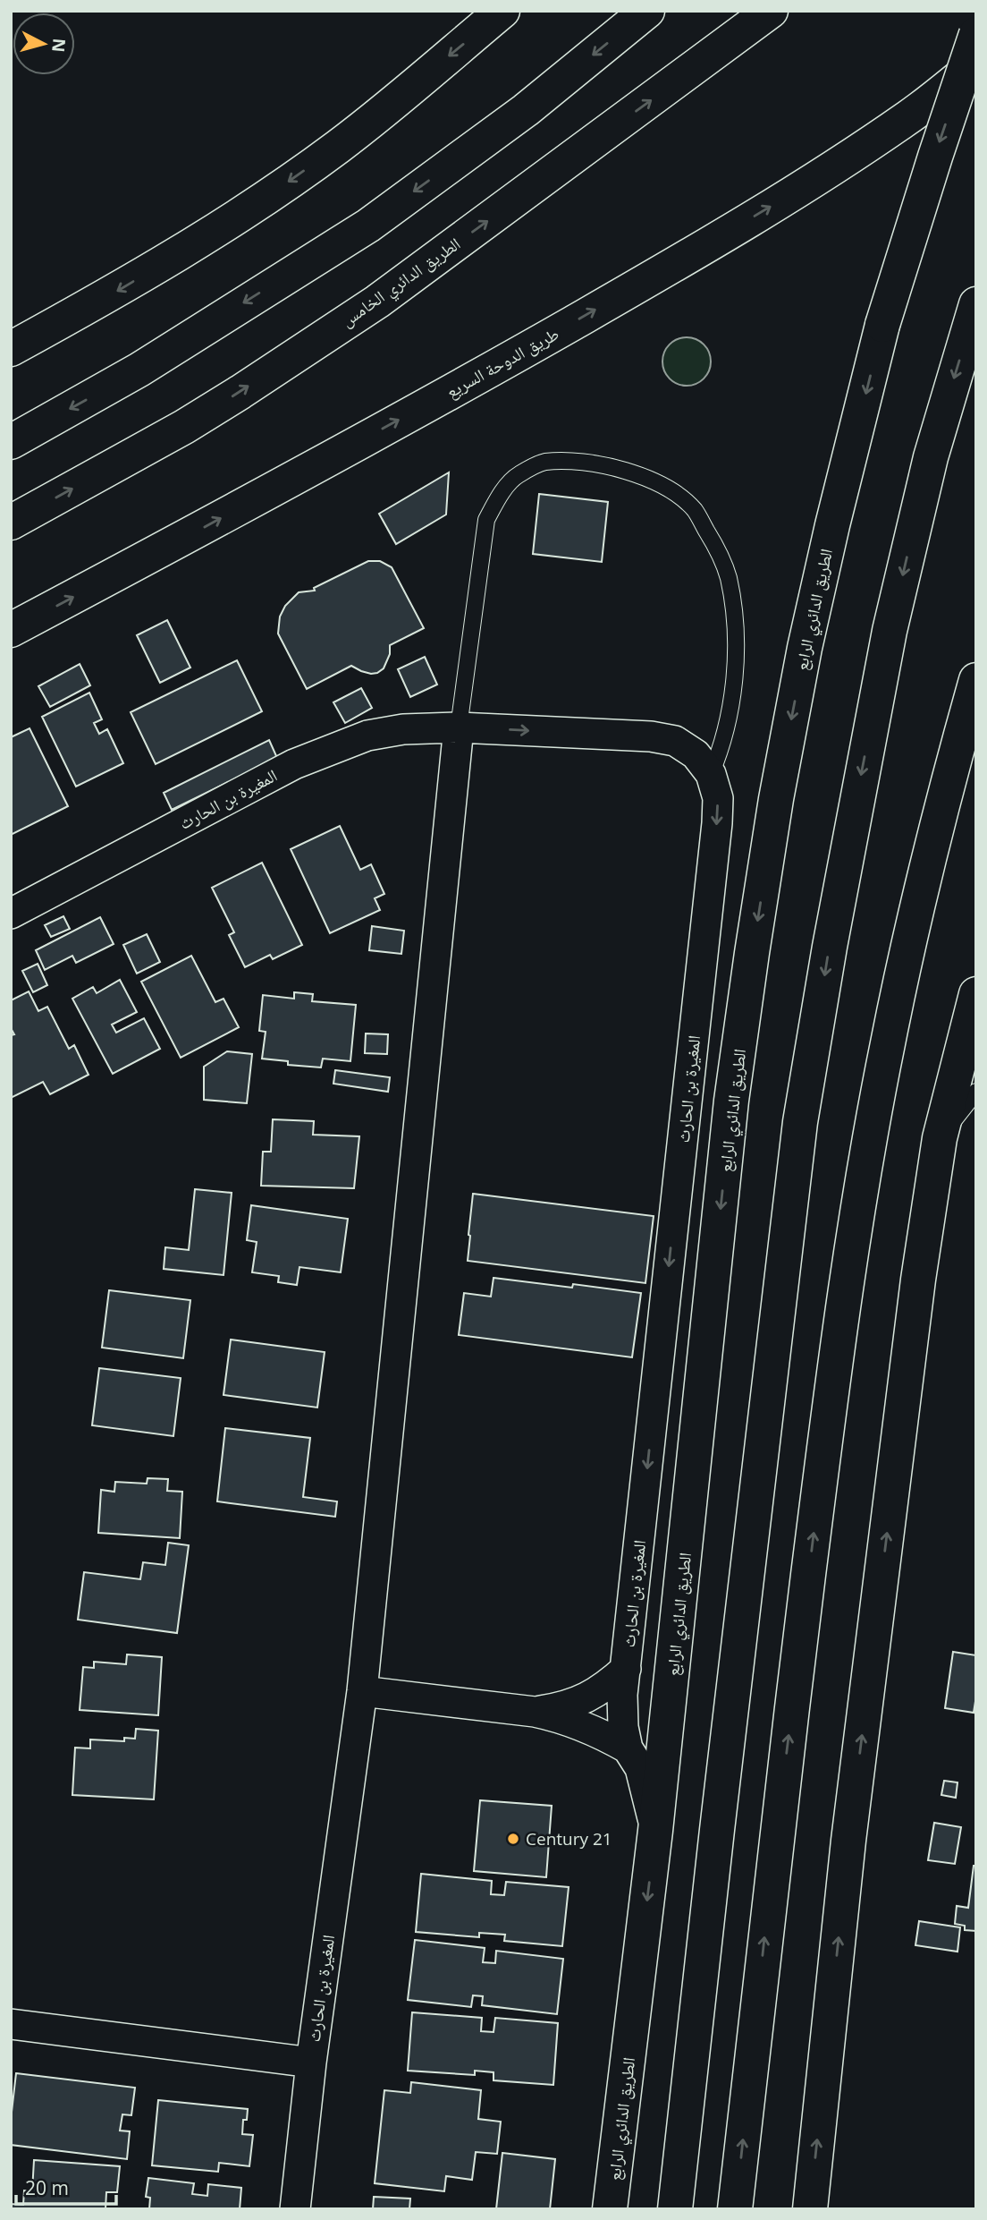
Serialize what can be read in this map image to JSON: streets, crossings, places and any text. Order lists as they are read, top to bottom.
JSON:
{
  "streets": {
    "main road": ["الطريق الدائري الخامس", "طريق الدوحة السريع", "الطريق الدائري الرابع"],
    "street": ["المغيرة بن الحارث"]
  },
  "crossings": [
    ["الطريق الدائري الرابع", "المغيرة بن الحارث"]
  ],
  "places": ["Century 21"],
  "scale_bar": "20 m",
  "north": "right"
}
